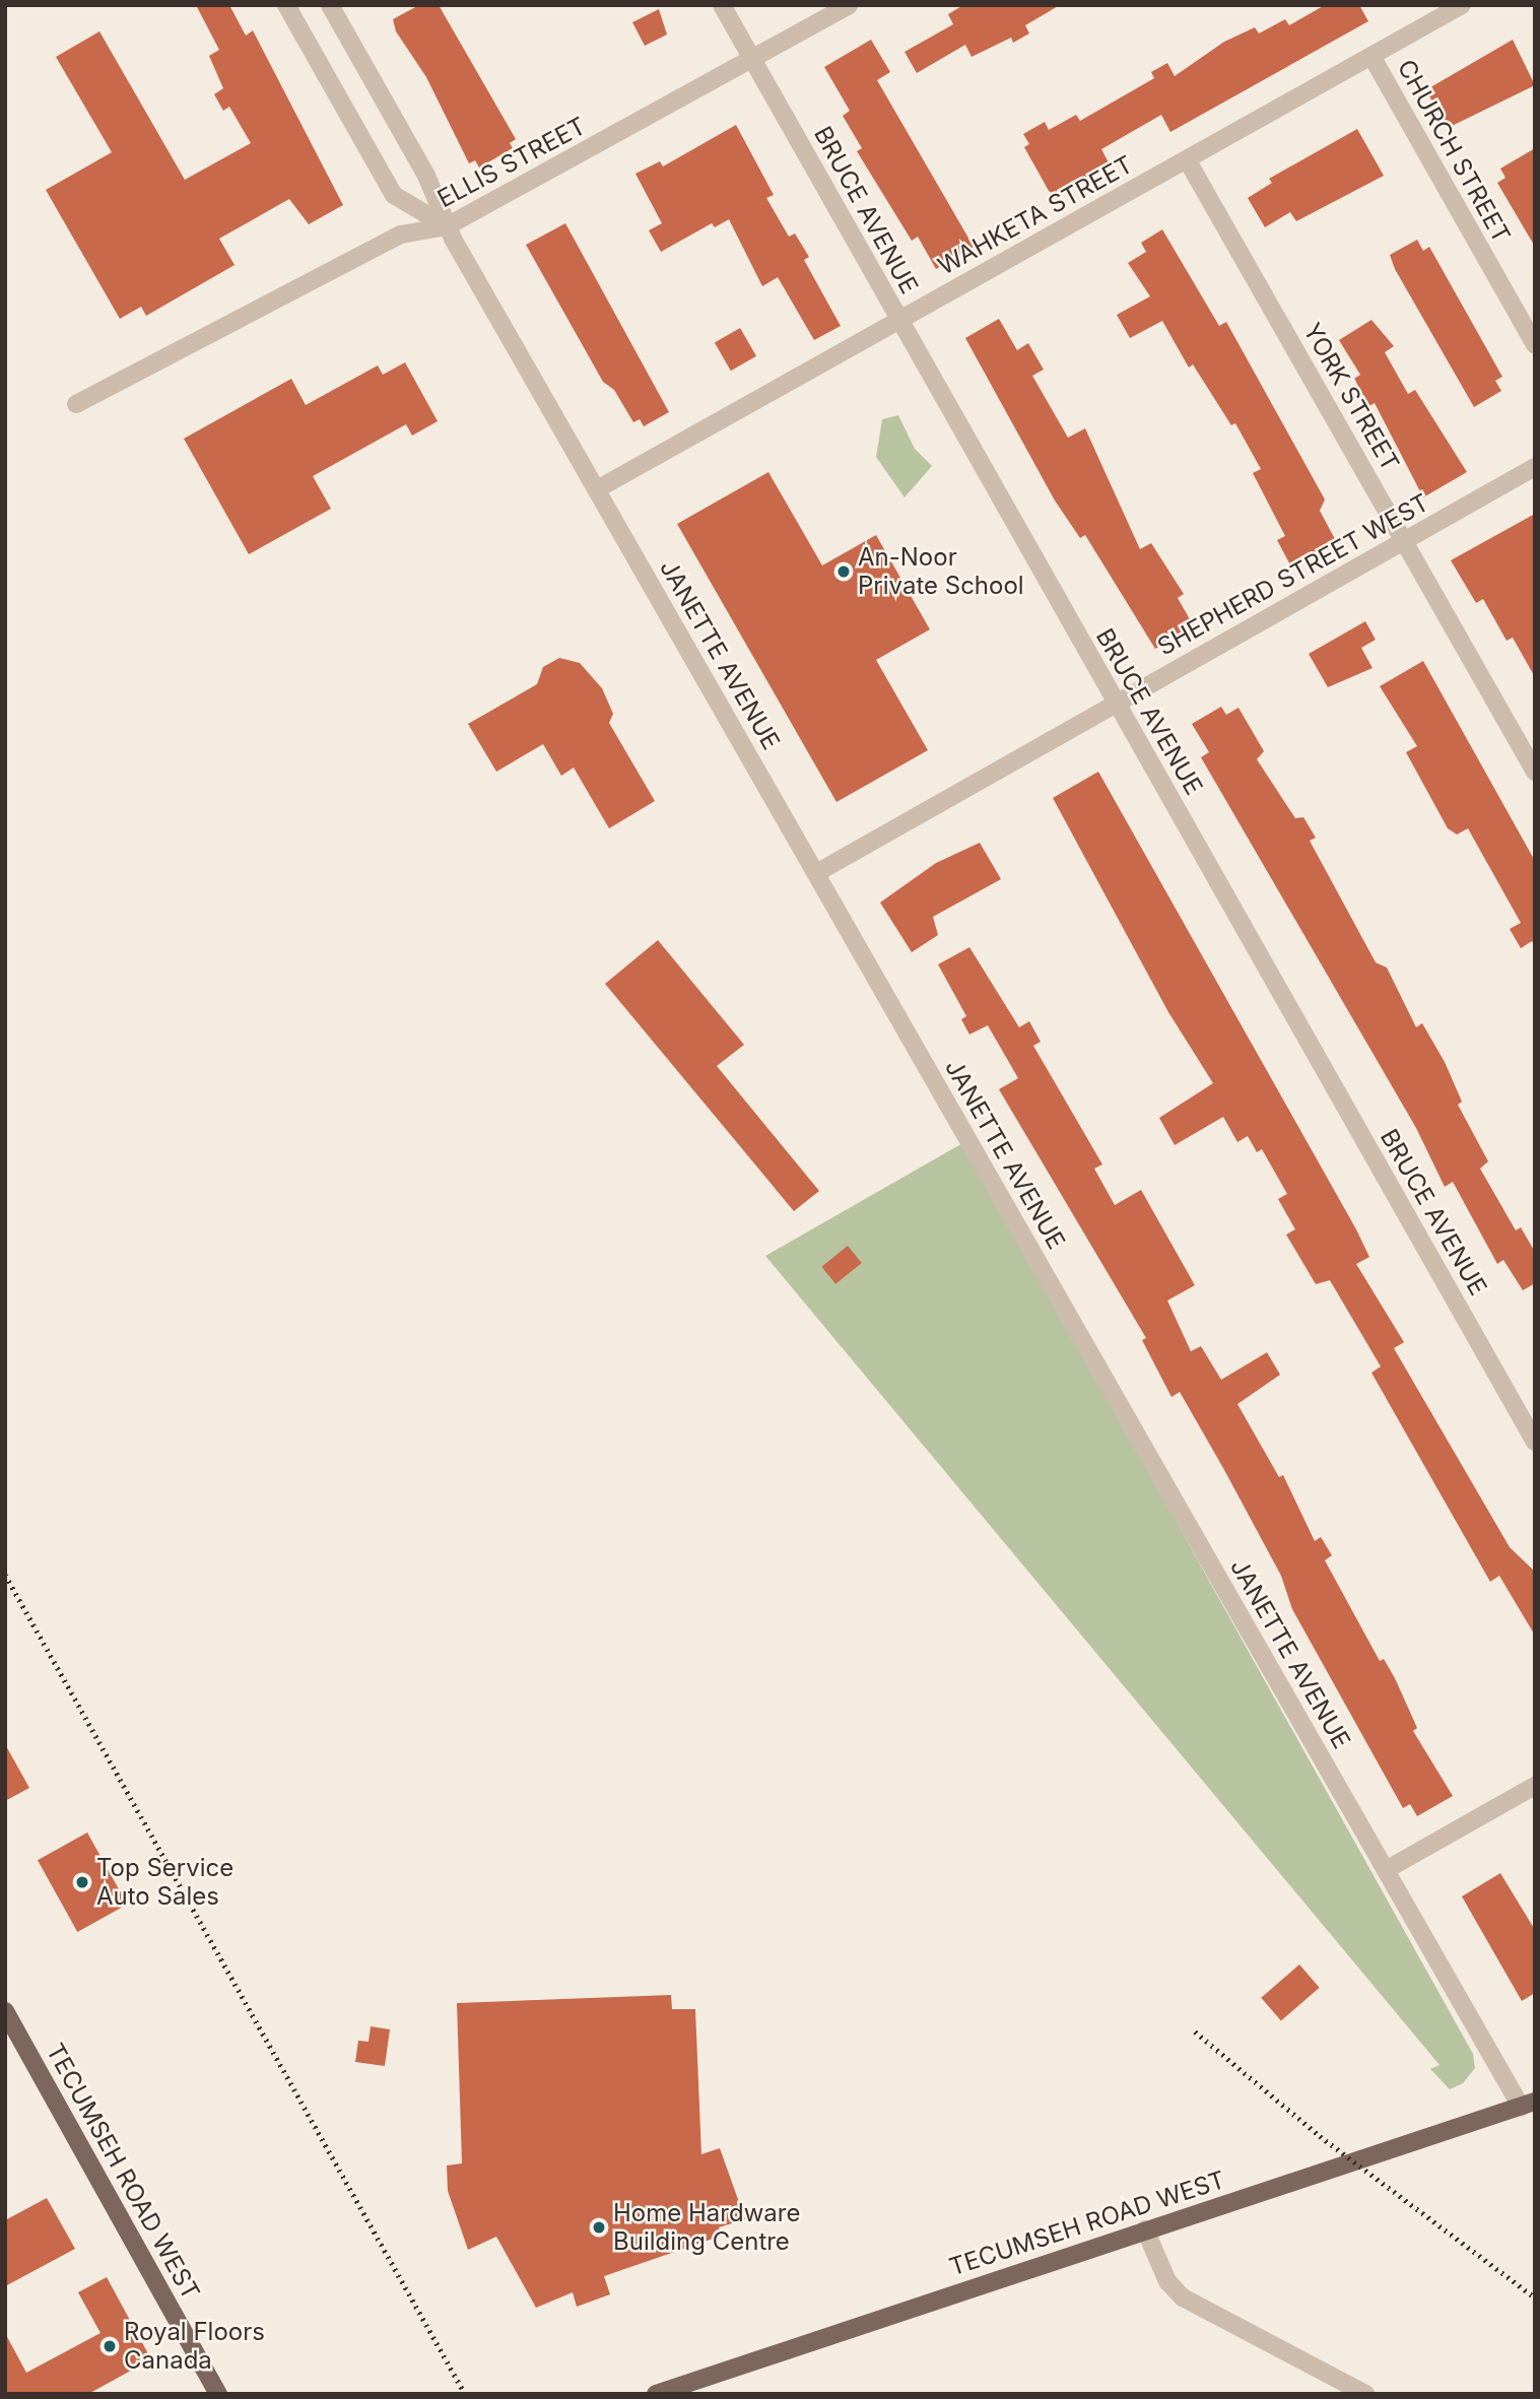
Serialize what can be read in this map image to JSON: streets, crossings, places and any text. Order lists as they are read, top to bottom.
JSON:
{
  "streets": {
    "main road": ["TECUMSEH ROAD WEST"],
    "street": [
      "CHURCH STREET",
      "ELLIS STREET",
      "BRUCE AVENUE",
      "WAHKETA STREET",
      "YORK STREET",
      "SHEPHERD STREET WEST",
      "JANETTE AVENUE"
    ]
  },
  "crossings": [
    ["CHURCH STREET", "WAHKETA STREET"],
    ["ELLIS STREET", "BRUCE AVENUE"],
    ["ELLIS STREET", "JANETTE AVENUE"],
    ["BRUCE AVENUE", "WAHKETA STREET"],
    ["BRUCE AVENUE", "SHEPHERD STREET WEST"],
    ["WAHKETA STREET", "YORK STREET"],
    ["WAHKETA STREET", "JANETTE AVENUE"],
    ["YORK STREET", "SHEPHERD STREET WEST"],
    ["SHEPHERD STREET WEST", "JANETTE AVENUE"],
    ["JANETTE AVENUE", "TECUMSEH ROAD WEST"]
  ],
  "places": [
    "An-Noor Private School",
    "Top Service Auto Sales",
    "Home Hardware Building Centre",
    "Royal Floors Canada"
  ]
}
